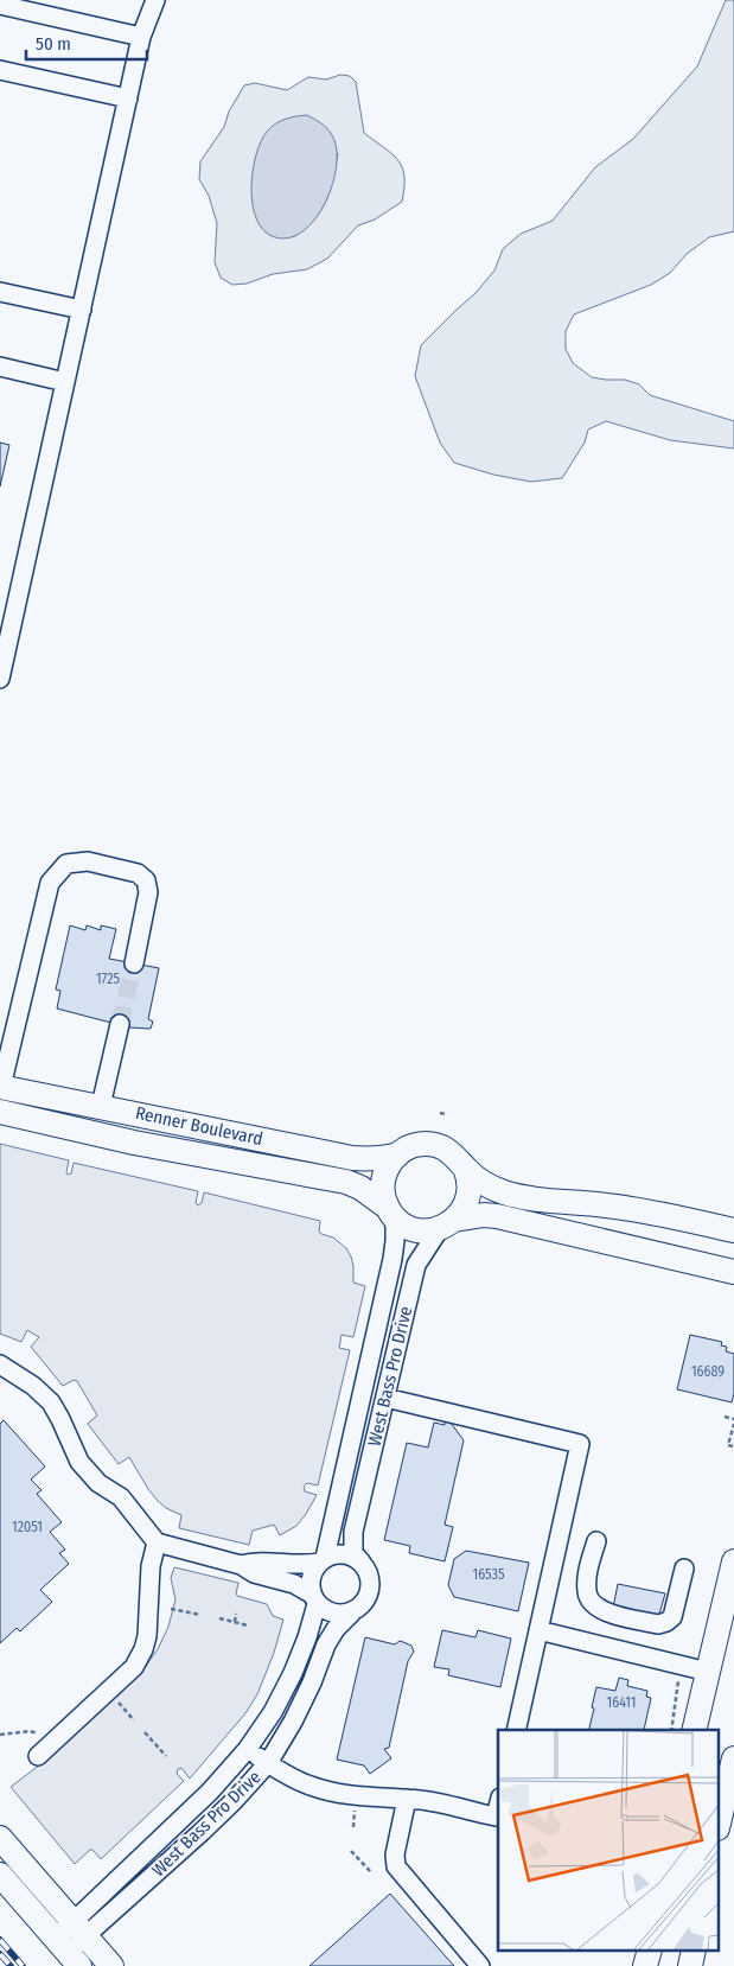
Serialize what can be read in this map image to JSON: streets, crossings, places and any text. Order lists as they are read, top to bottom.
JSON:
{
  "streets": {
    "main road": ["Renner Boulevard"],
    "street": ["West Bass Pro Drive"]
  },
  "crossings": [
    ["Renner Boulevard", "West Bass Pro Drive"]
  ],
  "house_numbers": [
    "1725",
    "16689",
    "12051",
    "16535",
    "16411"
  ],
  "scale_bar": "50 m"
}
